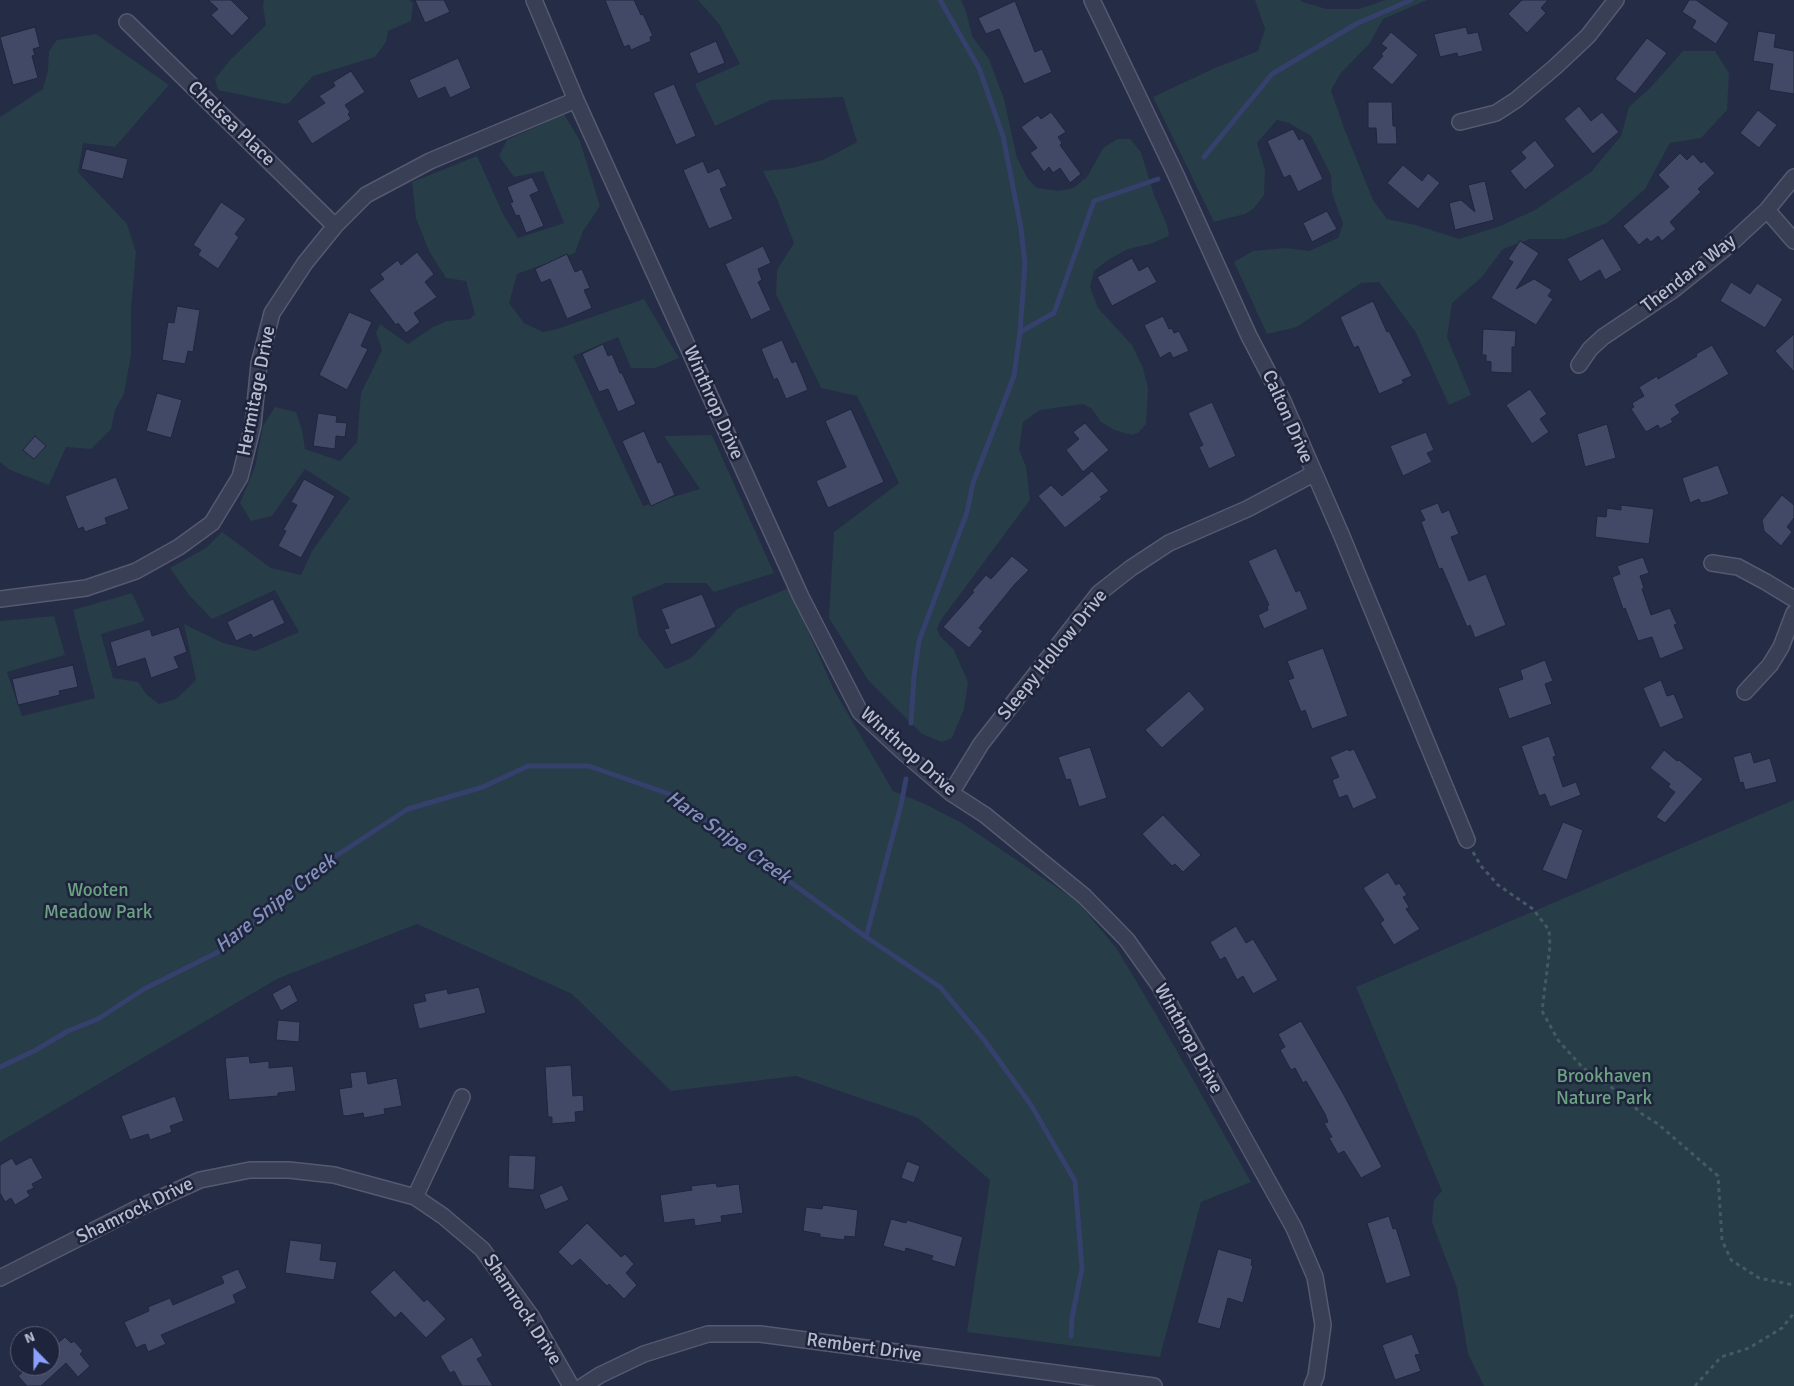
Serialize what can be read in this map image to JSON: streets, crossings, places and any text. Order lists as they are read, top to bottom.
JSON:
{
  "streets": {
    "street": [
      "Chelsea Place",
      "Thendara Way",
      "Hermitage Drive",
      "Winthrop Drive",
      "Calton Drive",
      "Sleepy Hollow Drive",
      "Shamrock Drive",
      "Rembert Drive"
    ]
  },
  "crossings": [
    ["Chelsea Place", "Hermitage Drive"],
    ["Hermitage Drive", "Winthrop Drive"],
    ["Winthrop Drive", "Sleepy Hollow Drive"],
    ["Calton Drive", "Sleepy Hollow Drive"]
  ],
  "water": ["Hare Snipe Creek"],
  "parks": ["Wooten Meadow Park", "Brookhaven Nature Park"],
  "north": "top"
}
